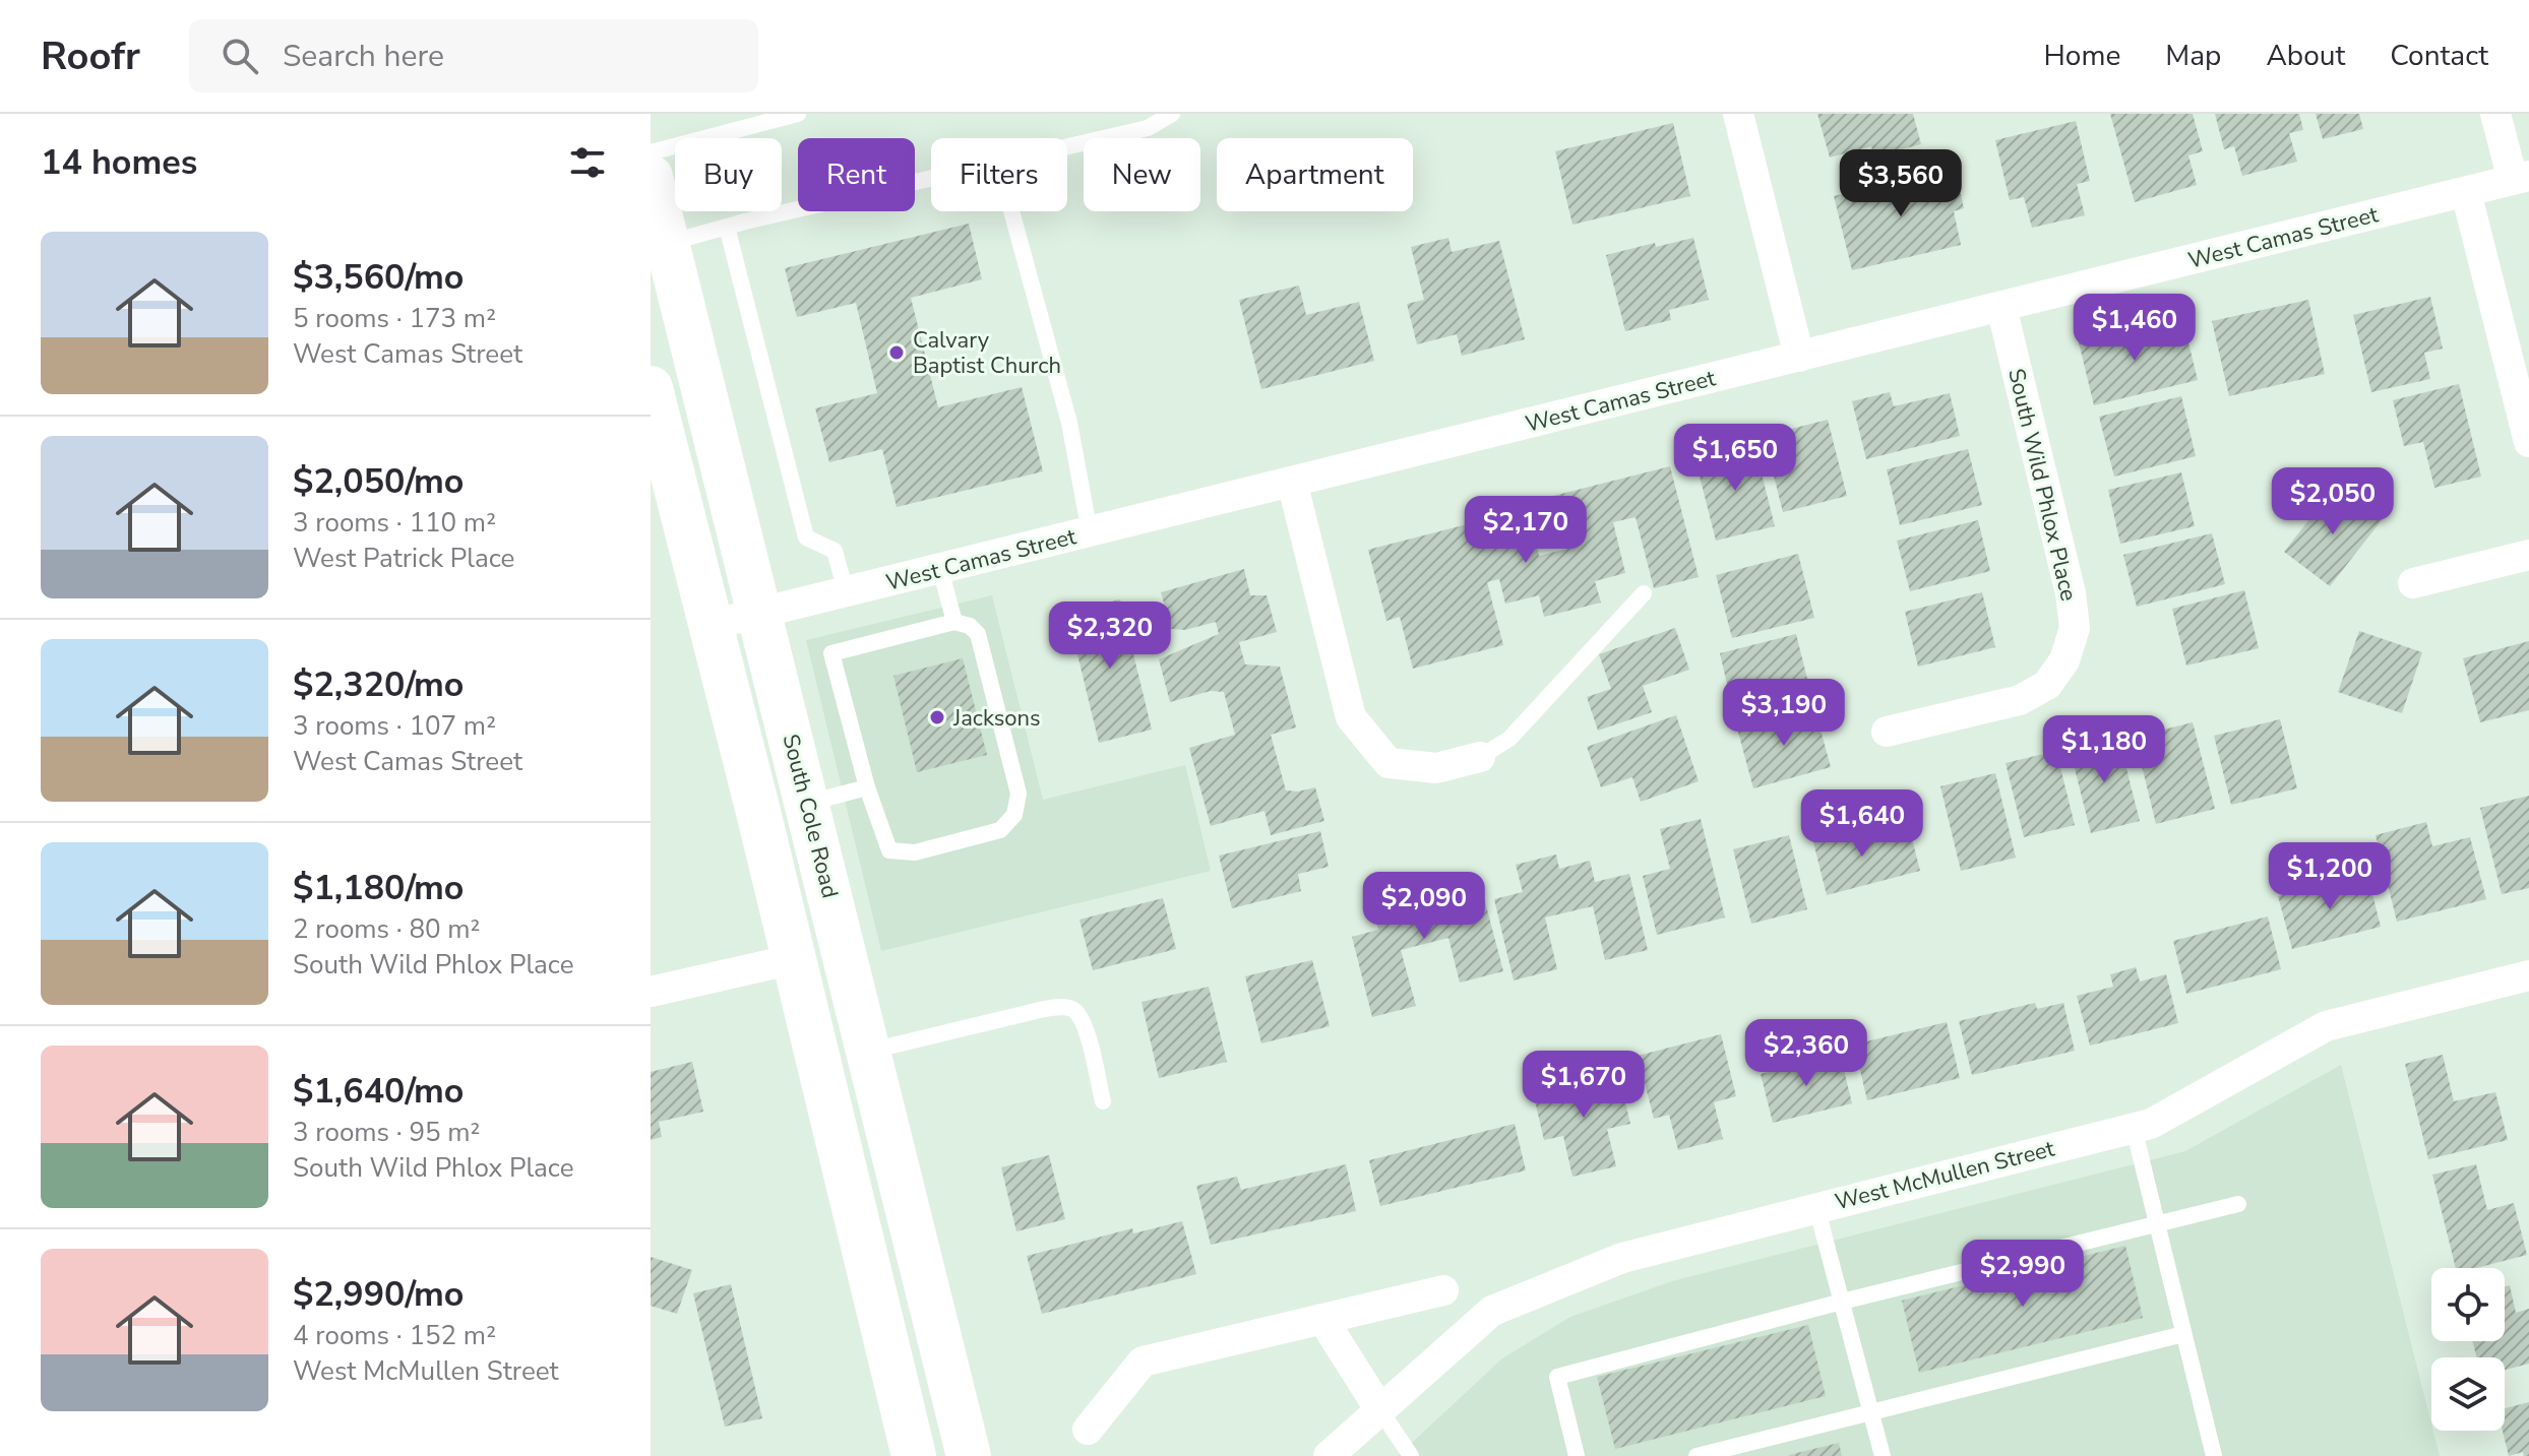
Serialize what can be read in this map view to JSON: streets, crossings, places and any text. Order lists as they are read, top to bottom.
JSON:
{
  "streets": {
    "main road": ["South Cole Road"],
    "street": ["West Camas Street", "South Wild Phlox Place", "West McMullen Street"]
  },
  "crossings": [
    ["West Camas Street", "South Wild Phlox Place"],
    ["West Camas Street", "South Cole Road"]
  ],
  "places": ["Calvary Baptist Church", "Jacksons"],
  "page": {
    "header": "Roofr",
    "search": "Search here",
    "nav": [
      "Home",
      "Map",
      "About",
      "Contact"
    ],
    "heading": "14 homes",
    "chip": [
      "Buy",
      "Rent",
      "Filters",
      "New",
      "Apartment"
    ],
    "price": [
      "$3,560",
      "$1,460",
      "$1,650",
      "$2,050",
      "$2,170",
      "$2,320",
      "$3,190",
      "$1,180",
      "$1,640",
      "$1,200",
      "$2,090",
      "$2,360",
      "$1,670",
      "$2,990"
    ],
    "list": [
      {
        "name": "$3,560/mo",
        "note": "5 rooms · 173 m² · West Camas Street"
      },
      {
        "name": "$2,050/mo",
        "note": "3 rooms · 110 m² · West Patrick Place"
      },
      {
        "name": "$2,320/mo",
        "note": "3 rooms · 107 m² · West Camas Street"
      },
      {
        "name": "$1,180/mo",
        "note": "2 rooms · 80 m² · South Wild Phlox Place"
      },
      {
        "name": "$1,640/mo",
        "note": "3 rooms · 95 m² · South Wild Phlox Place"
      },
      {
        "name": "$2,990/mo",
        "note": "4 rooms · 152 m² · West McMullen Street"
      }
    ]
  }
}
